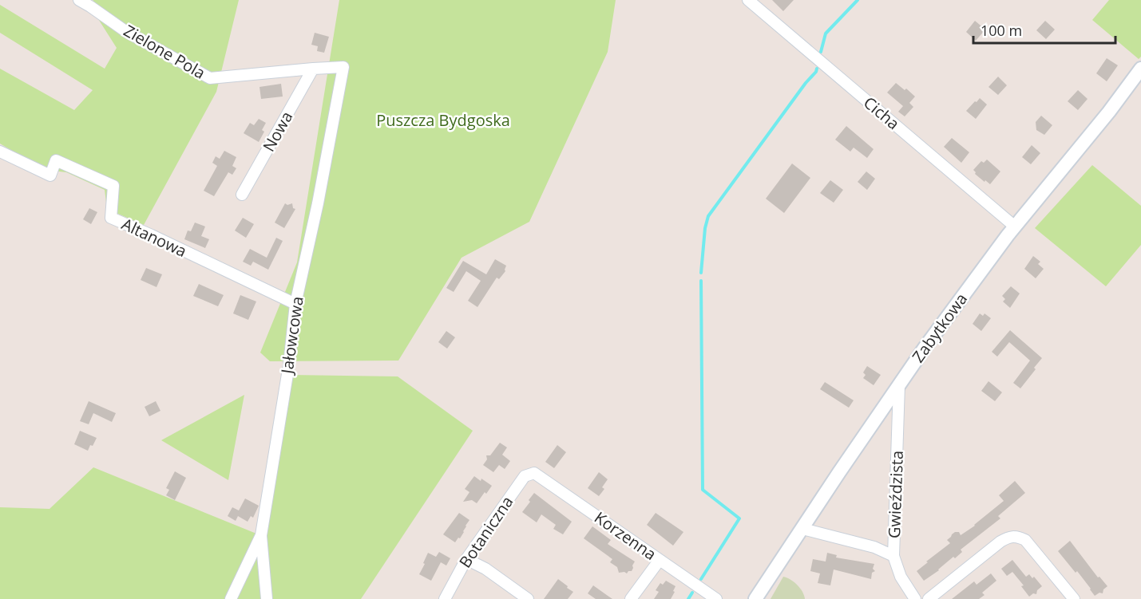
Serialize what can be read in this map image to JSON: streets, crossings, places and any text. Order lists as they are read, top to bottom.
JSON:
{
  "streets": {
    "street": [
      "Zielone Pola",
      "Cicha",
      "Nowa",
      "Altanowa",
      "Zabytkowa",
      "Jałowcowa",
      "Gwieździsta",
      "Botaniczna",
      "Korzenna"
    ]
  },
  "crossings": [
    ["Zielone Pola", "Nowa"],
    ["Zielone Pola", "Jałowcowa"],
    ["Cicha", "Zabytkowa"],
    ["Altanowa", "Jałowcowa"],
    ["Zabytkowa", "Gwieździsta"],
    ["Botaniczna", "Korzenna"]
  ],
  "parks": ["Puszcza Bydgoska"],
  "scale_bar": "100 m"
}
